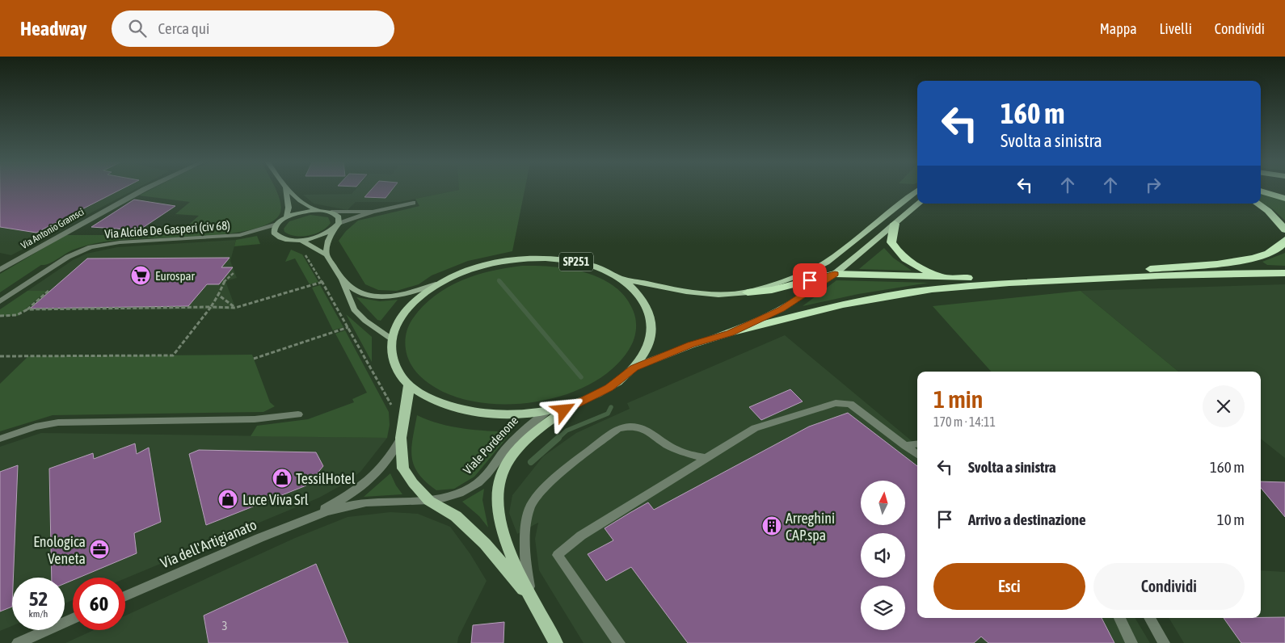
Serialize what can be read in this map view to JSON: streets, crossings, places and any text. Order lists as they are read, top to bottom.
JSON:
{
  "streets": {
    "main road": ["SP251", "Viale Pordenone"],
    "street": ["Via Antonio Gramsci", "Via Alcide De Gasperi (civ 68)", "Via dell'Artigianato"]
  },
  "crossings": [
    ["SP251", "Viale Pordenone"]
  ],
  "places": {
    "supermarket": ["Eurospar"],
    "shop": ["TessilHotel", "Luce Viva Srl"],
    "building": ["Arreghini CAP.spa"],
    "office": ["Enologica Veneta"]
  },
  "house_numbers": ["3"],
  "north": "top",
  "page": {
    "header": "Headway",
    "search": "Cerca qui",
    "nav": ["Mappa", "Livelli", "Condividi"],
    "turn": ["160 m", "Svolta a sinistra"],
    "heading": ["1 min", "170 m · 14:11"],
    "list": [
      {
        "name": "Svolta a sinistra",
        "value": "160 m"
      },
      {
        "name": "Arrivo a destinazione",
        "value": "10 m"
      }
    ],
    "buttons": ["Esci", "Condividi"],
    "speed": "52 km/h",
    "limit": "60"
  }
}
